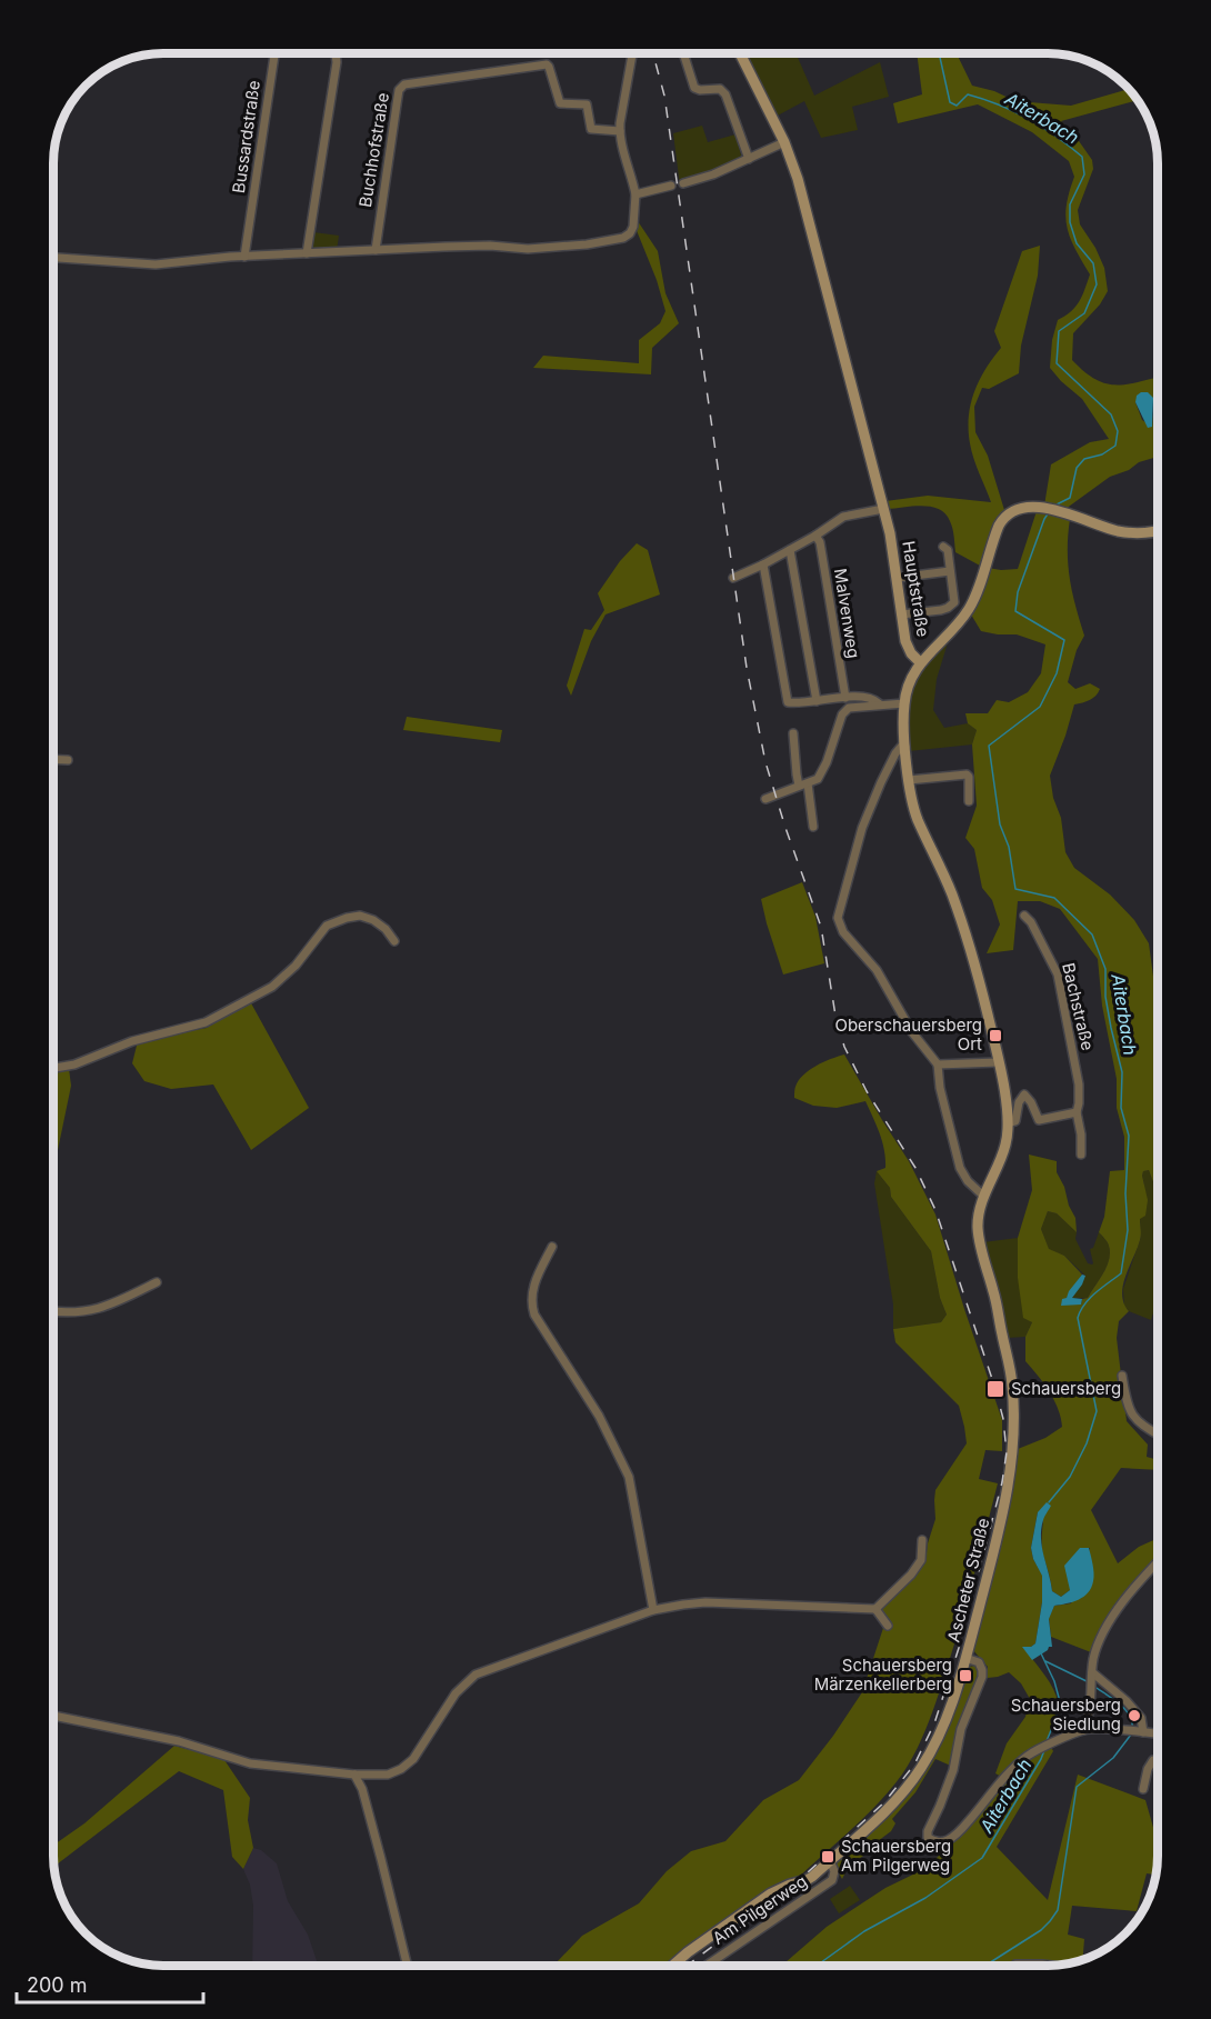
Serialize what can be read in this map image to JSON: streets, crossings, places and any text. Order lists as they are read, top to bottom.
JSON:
{
  "streets": {
    "main road": ["Hauptstraße", "Ascheter Straße"],
    "street": [
      "Bussardstraße",
      "Buchhofstraße",
      "Malvenweg",
      "Bachstraße",
      "Am Pilgerweg"
    ]
  },
  "crossings": [
    ["Hauptstraße", "Ascheter Straße"],
    ["Ascheter Straße", "Am Pilgerweg"]
  ],
  "water": ["Aiterbach"],
  "places": {
    "transit": [
      "Oberschauersberg Ort",
      "Schauersberg",
      "Schauersberg Märzenkellerberg",
      "Schauersberg Am Pilgerweg"
    ],
    "other": ["Schauersberg Siedlung"]
  },
  "scale_bar": "200 m"
}
